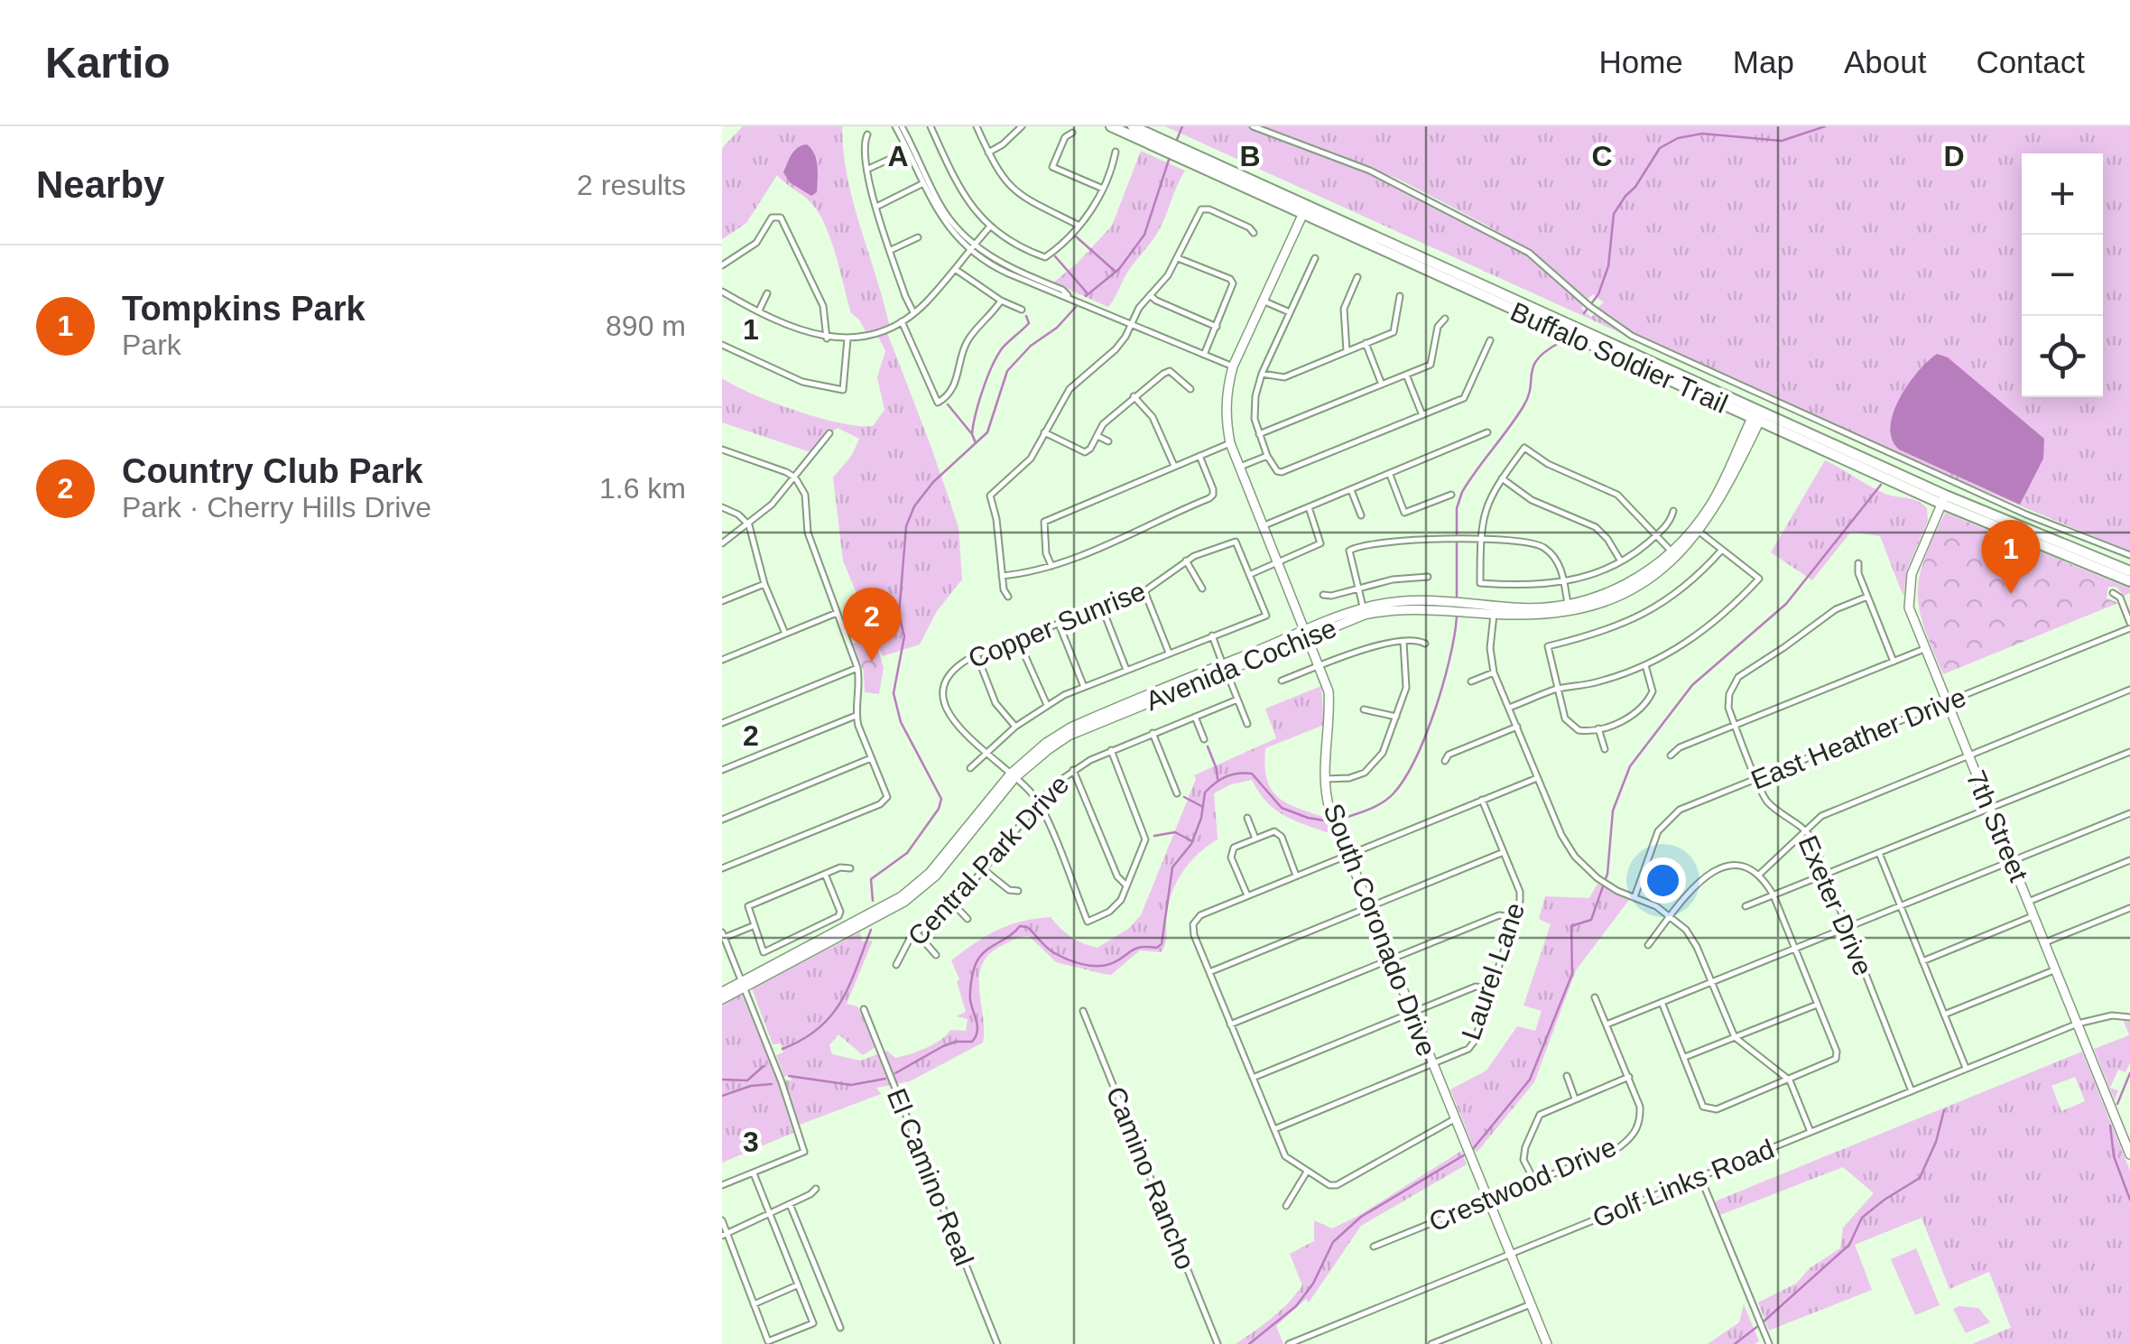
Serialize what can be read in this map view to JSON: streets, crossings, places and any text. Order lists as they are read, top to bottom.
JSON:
{
  "streets": {
    "main road": ["Buffalo Soldier Trail"],
    "street": [
      "Copper Sunrise",
      "Avenida Cochise",
      "East Heather Drive",
      "7th Street",
      "Central Park Drive",
      "Exeter Drive",
      "South Coronado Drive",
      "Laurel Lane",
      "El Camino Real",
      "Camino Rancho",
      "Golf Links Road",
      "Crestwood Drive"
    ]
  },
  "crossings": [
    ["Buffalo Soldier Trail", "Avenida Cochise"],
    ["Buffalo Soldier Trail", "7th Street"],
    ["Buffalo Soldier Trail", "South Coronado Drive"],
    ["Copper Sunrise", "Avenida Cochise"],
    ["Copper Sunrise", "Central Park Drive"],
    ["Avenida Cochise", "South Coronado Drive"],
    ["East Heather Drive", "7th Street"],
    ["East Heather Drive", "Exeter Drive"],
    ["7th Street", "Golf Links Road"],
    ["Exeter Drive", "Golf Links Road"],
    ["South Coronado Drive", "Laurel Lane"],
    ["South Coronado Drive", "Golf Links Road"],
    ["South Coronado Drive", "Crestwood Drive"]
  ],
  "page": {
    "header": "Kartio",
    "nav": [
      "Home",
      "Map",
      "About",
      "Contact"
    ],
    "heading": ["Nearby", "2 results"],
    "map_buttons": ["+", "−"],
    "list": [
      {
        "mark": "1",
        "name": "Tompkins Park",
        "note": "Park",
        "value": "890 m"
      },
      {
        "mark": "2",
        "name": "Country Club Park",
        "note": "Park · Cherry Hills Drive",
        "value": "1.6 km"
      }
    ],
    "pins": ["1", "2"]
  },
  "grid": {
    "columns": [
      "A",
      "B",
      "C",
      "D"
    ],
    "rows": ["1", "2", "3"]
  }
}
